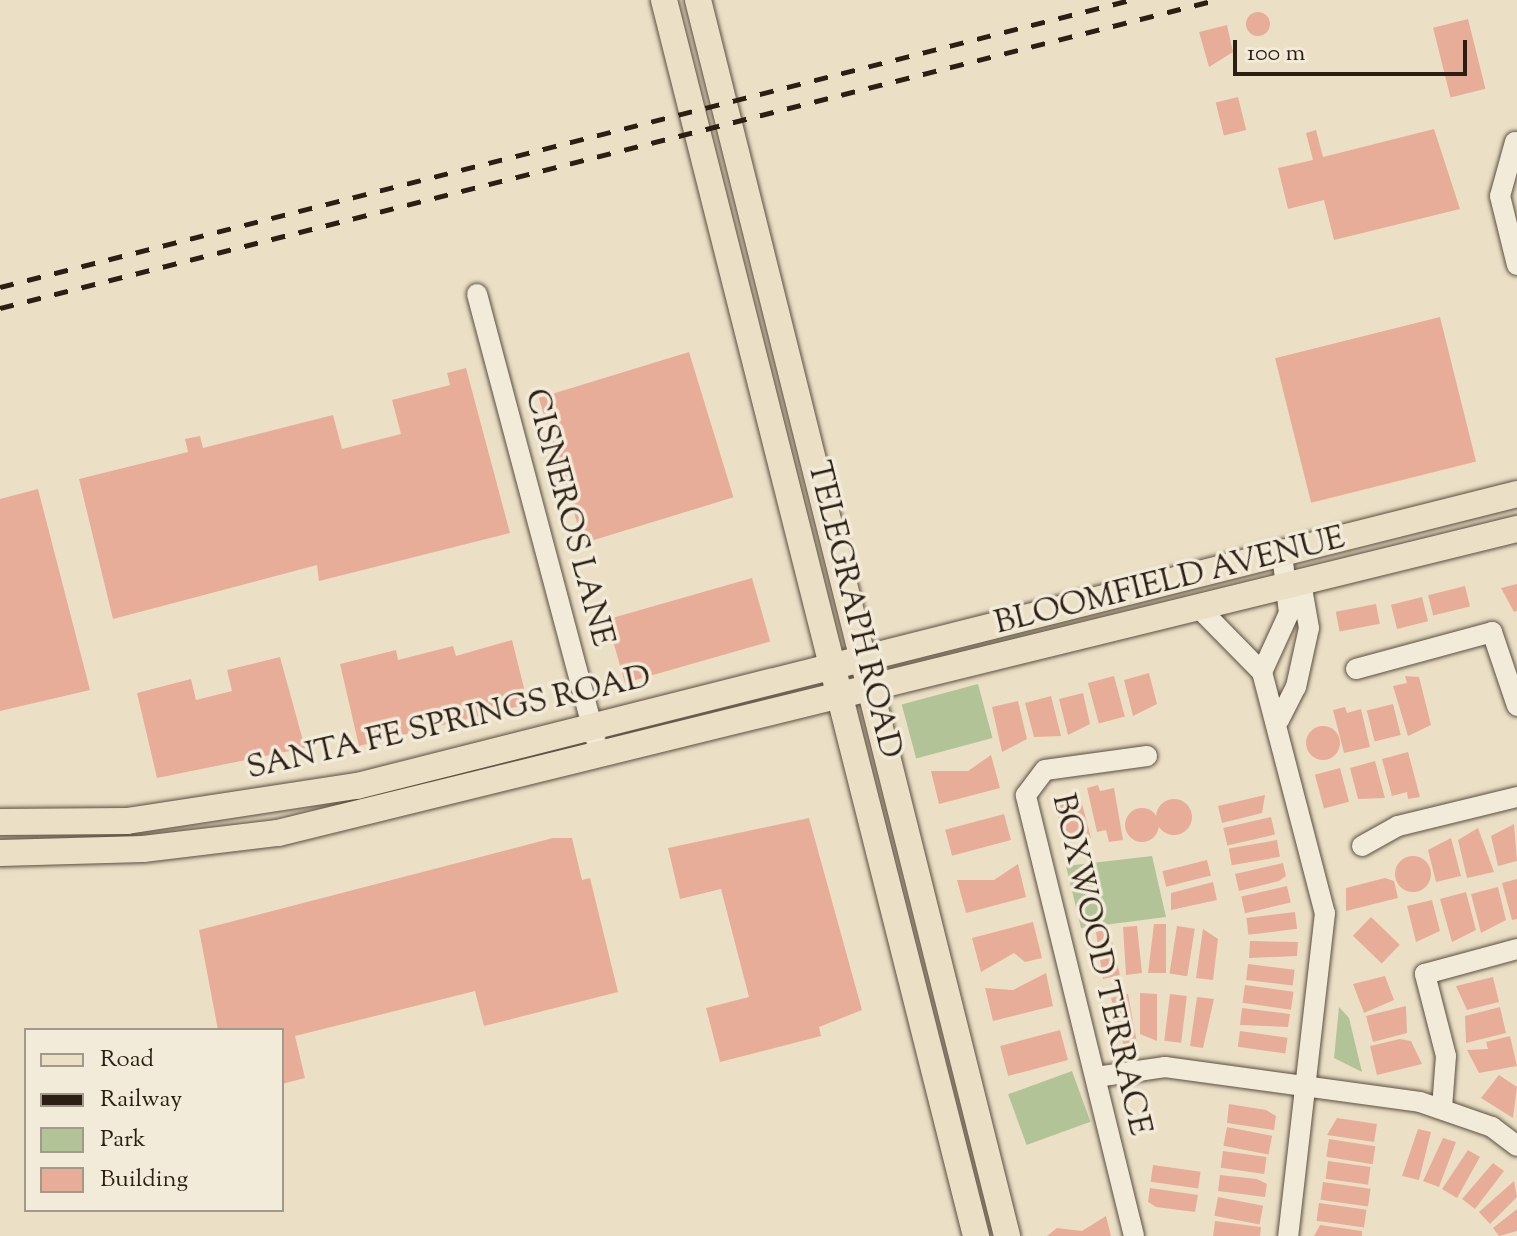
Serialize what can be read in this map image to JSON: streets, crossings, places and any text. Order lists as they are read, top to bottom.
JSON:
{
  "streets": {
    "main road": ["BLOOMFIELD AVENUE", "TELEGRAPH ROAD", "SANTA FE SPRINGS ROAD"],
    "street": ["CISNEROS LANE", "BOXWOOD TERRACE"]
  },
  "crossings": [
    ["CISNEROS LANE", "SANTA FE SPRINGS ROAD"],
    ["BLOOMFIELD AVENUE", "TELEGRAPH ROAD"],
    ["BLOOMFIELD AVENUE", "SANTA FE SPRINGS ROAD"],
    ["TELEGRAPH ROAD", "SANTA FE SPRINGS ROAD"]
  ],
  "legend": [
    "Road",
    "Railway",
    "Park",
    "Building"
  ],
  "scale_bar": "100 m"
}
